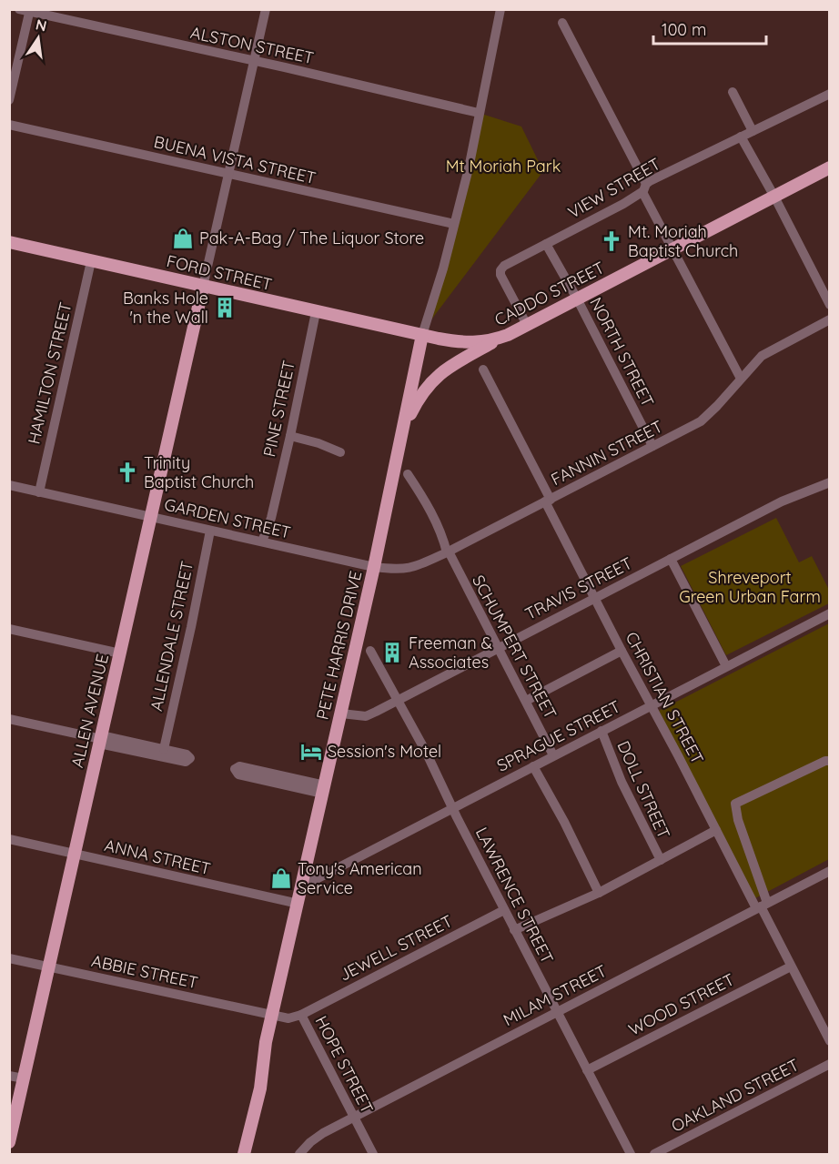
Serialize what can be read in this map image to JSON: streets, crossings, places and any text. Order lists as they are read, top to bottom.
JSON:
{
  "streets": {
    "main road": [
      "FORD STREET",
      "CADDO STREET",
      "PETE HARRIS DRIVE",
      "ALLEN AVENUE"
    ],
    "street": [
      "ALSTON STREET",
      "BUENA VISTA STREET",
      "VIEW STREET",
      "NORTH STREET",
      "HAMILTON STREET",
      "PINE STREET",
      "FANNIN STREET",
      "GARDEN STREET",
      "TRAVIS STREET",
      "ALLENDALE STREET",
      "SCHUMPERT STREET",
      "CHRISTIAN STREET",
      "SPRAGUE STREET",
      "DOLL STREET",
      "ANNA STREET",
      "LAWRENCE STREET",
      "JEWELL STREET",
      "ABBIE STREET",
      "MILAM STREET",
      "WOOD STREET",
      "HOPE STREET",
      "OAKLAND STREET"
    ]
  },
  "crossings": [
    ["VIEW STREET", "CADDO STREET"],
    ["VIEW STREET", "NORTH STREET"],
    ["FORD STREET", "CADDO STREET"],
    ["FORD STREET", "HAMILTON STREET"],
    ["FORD STREET", "PINE STREET"],
    ["FORD STREET", "PETE HARRIS DRIVE"],
    ["FORD STREET", "ALLEN AVENUE"],
    ["CADDO STREET", "NORTH STREET"],
    ["CADDO STREET", "PETE HARRIS DRIVE"],
    ["NORTH STREET", "FANNIN STREET"],
    ["HAMILTON STREET", "GARDEN STREET"],
    ["PINE STREET", "GARDEN STREET"],
    ["FANNIN STREET", "GARDEN STREET"],
    ["FANNIN STREET", "PETE HARRIS DRIVE"],
    ["FANNIN STREET", "SCHUMPERT STREET"],
    ["FANNIN STREET", "CHRISTIAN STREET"],
    ["GARDEN STREET", "ALLENDALE STREET"],
    ["GARDEN STREET", "PETE HARRIS DRIVE"],
    ["GARDEN STREET", "ALLEN AVENUE"],
    ["TRAVIS STREET", "PETE HARRIS DRIVE"],
    ["TRAVIS STREET", "SCHUMPERT STREET"],
    ["TRAVIS STREET", "CHRISTIAN STREET"],
    ["TRAVIS STREET", "LAWRENCE STREET"],
    ["PETE HARRIS DRIVE", "SPRAGUE STREET"],
    ["PETE HARRIS DRIVE", "ANNA STREET"],
    ["PETE HARRIS DRIVE", "ABBIE STREET"],
    ["PETE HARRIS DRIVE", "HOPE STREET"],
    ["SCHUMPERT STREET", "SPRAGUE STREET"],
    ["CHRISTIAN STREET", "SPRAGUE STREET"],
    ["CHRISTIAN STREET", "MILAM STREET"],
    ["ALLEN AVENUE", "ANNA STREET"],
    ["ALLEN AVENUE", "ABBIE STREET"],
    ["SPRAGUE STREET", "DOLL STREET"],
    ["SPRAGUE STREET", "LAWRENCE STREET"],
    ["LAWRENCE STREET", "JEWELL STREET"],
    ["LAWRENCE STREET", "MILAM STREET"],
    ["LAWRENCE STREET", "WOOD STREET"],
    ["JEWELL STREET", "HOPE STREET"],
    ["ABBIE STREET", "HOPE STREET"],
    ["MILAM STREET", "HOPE STREET"]
  ],
  "parks": ["Mt Moriah Park", "Shreveport Green Urban Farm"],
  "places": {
    "shop": ["Pak-A-Bag / The Liquor Store", "Tony's American Service"],
    "church": ["Mt. Moriah Baptist Church", "Trinity Baptist Church"],
    "building": ["Banks Hole 'n the Wall", "Freeman & Associates"],
    "hotel": ["Session's Motel"]
  },
  "scale_bar": "100 m",
  "north": "top"
}
